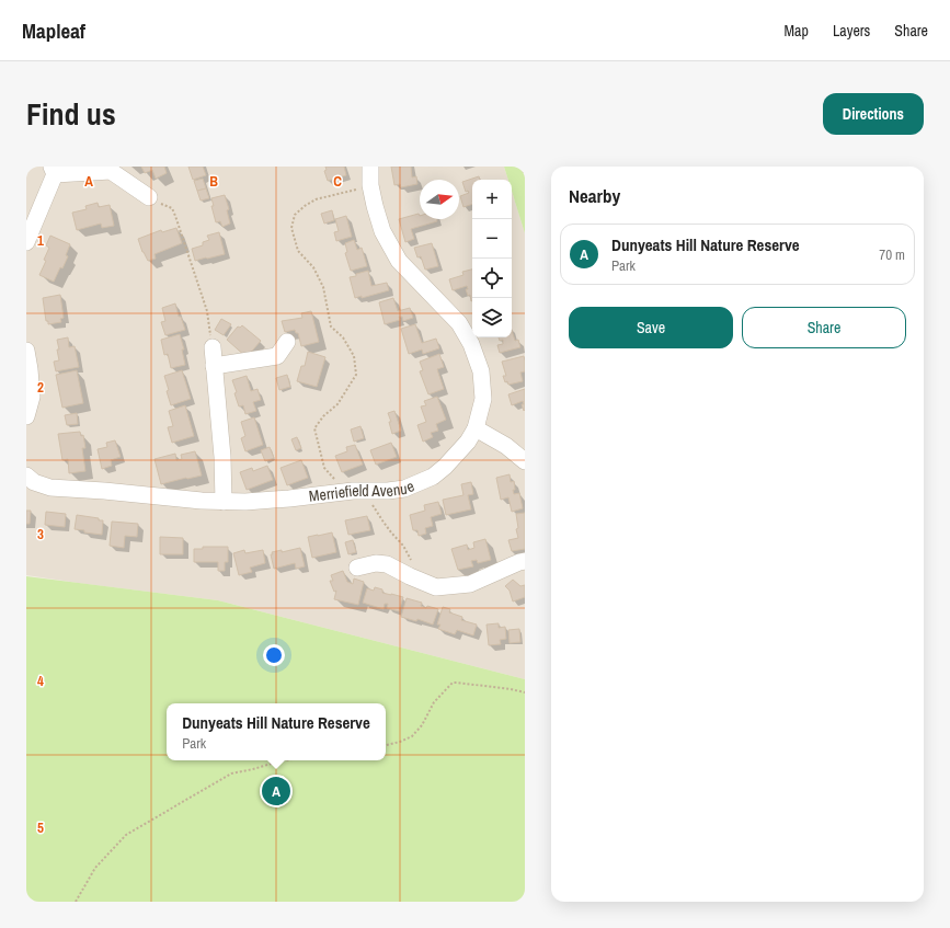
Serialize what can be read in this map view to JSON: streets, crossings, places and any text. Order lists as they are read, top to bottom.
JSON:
{
  "streets": {
    "street": ["Merriefield Avenue"]
  },
  "north": "right",
  "page": {
    "header": "Mapleaf",
    "nav": ["Map", "Layers", "Share"],
    "title": "Find us",
    "buttons": [
      "Directions",
      ["Save", "Share"]
    ],
    "heading": "Nearby",
    "map_buttons": ["+", "−"],
    "list": [
      {
        "mark": "A",
        "name": "Dunyeats Hill Nature Reserve",
        "note": "Park",
        "value": "70 m"
      }
    ],
    "popup": ["Dunyeats Hill Nature Reserve", "Park"],
    "pins": "A"
  },
  "grid": {
    "columns": ["A", "B", "C"],
    "rows": [
      "1",
      "2",
      "3",
      "4",
      "5"
    ]
  }
}
